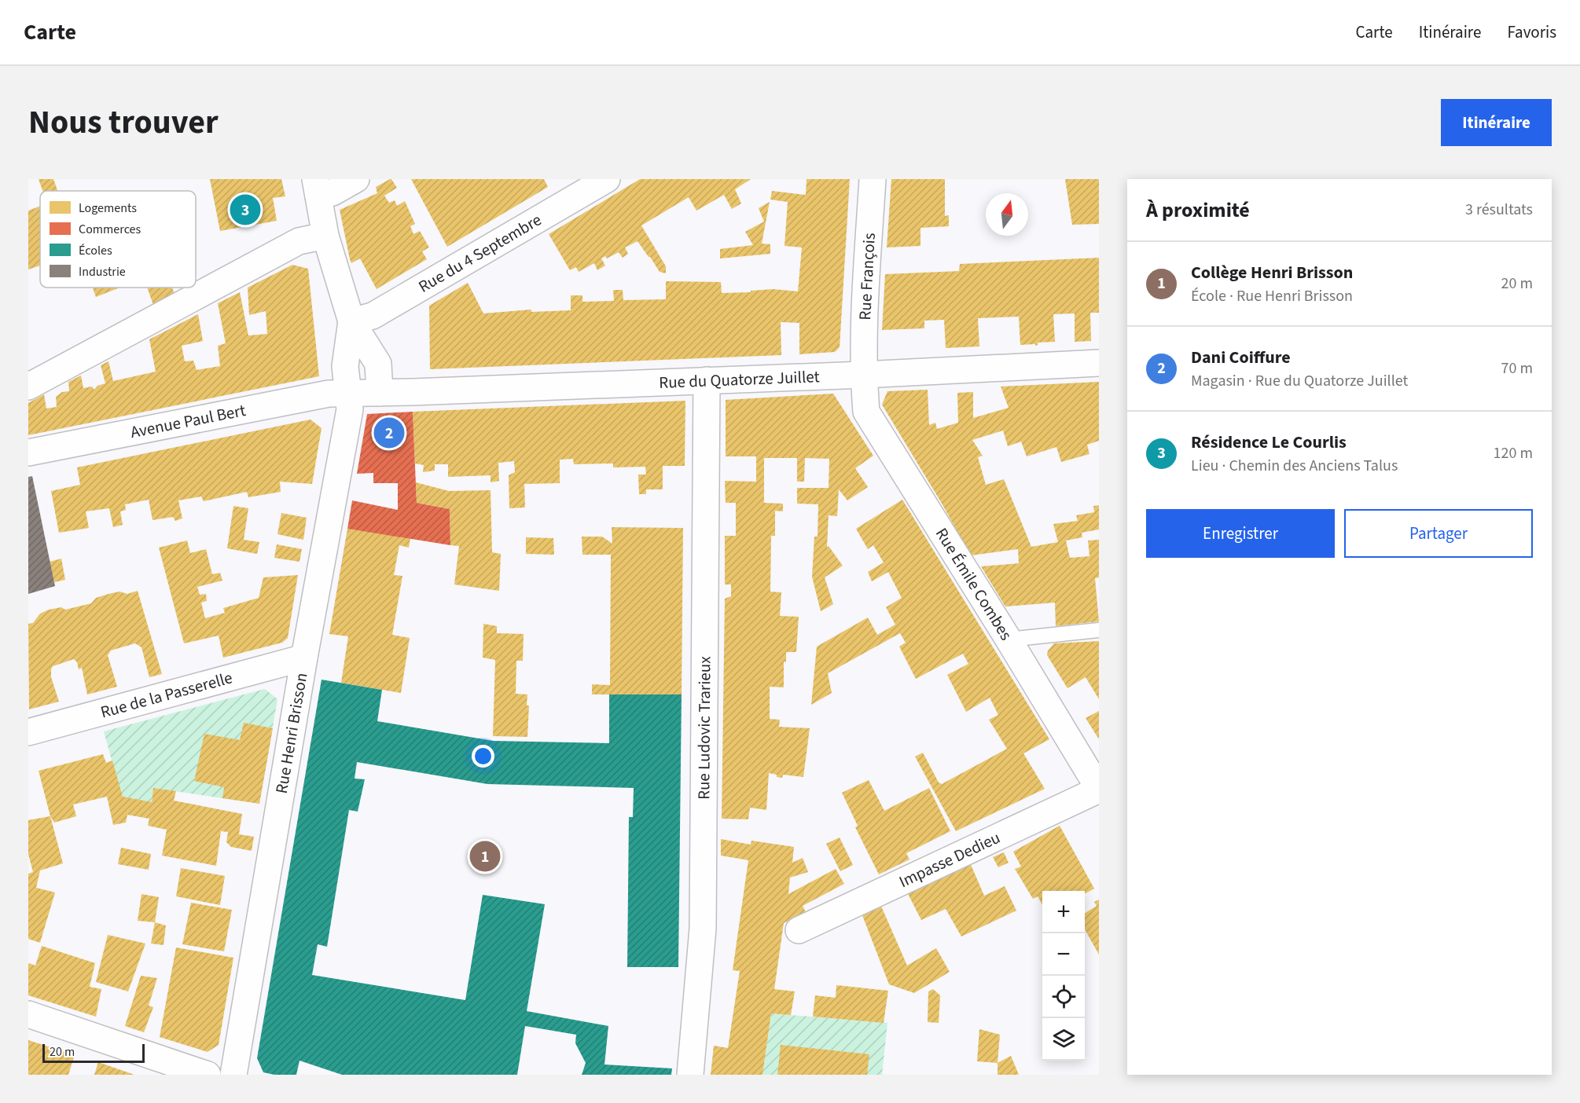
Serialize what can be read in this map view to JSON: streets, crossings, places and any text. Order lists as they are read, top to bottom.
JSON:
{
  "streets": {
    "street": [
      "Rue du 4 Septembre",
      "Rue François",
      "Rue du Quatorze Juillet",
      "Avenue Paul Bert",
      "Rue Émile Combes",
      "Rue de la Passerelle",
      "Rue Ludovic Trarieux",
      "Rue Henri Brisson",
      "Impasse Dedieu"
    ]
  },
  "crossings": [
    ["Rue François", "Rue du Quatorze Juillet"],
    ["Rue François", "Rue Émile Combes"],
    ["Rue du Quatorze Juillet", "Avenue Paul Bert"],
    ["Rue du Quatorze Juillet", "Rue Émile Combes"],
    ["Rue du Quatorze Juillet", "Rue Ludovic Trarieux"],
    ["Rue du Quatorze Juillet", "Rue Henri Brisson"],
    ["Avenue Paul Bert", "Rue Henri Brisson"],
    ["Rue Émile Combes", "Impasse Dedieu"],
    ["Rue de la Passerelle", "Rue Henri Brisson"]
  ],
  "legend": [
    "Logements",
    "Commerces",
    "Écoles",
    "Industrie"
  ],
  "scale_bar": "20 m",
  "north": "top",
  "page": {
    "header": "Carte",
    "nav": ["Carte", "Itinéraire", "Favoris"],
    "title": "Nous trouver",
    "buttons": [
      "Itinéraire",
      ["Enregistrer", "Partager"]
    ],
    "heading": ["À proximité", "3 résultats"],
    "pins": ["3", "2", "1"],
    "list": [
      {
        "mark": "1",
        "name": "Collège Henri Brisson",
        "note": "École · Rue Henri Brisson",
        "value": "20 m"
      },
      {
        "mark": "2",
        "name": "Dani Coiffure",
        "note": "Magasin · Rue du Quatorze Juillet",
        "value": "70 m"
      },
      {
        "mark": "3",
        "name": "Résidence Le Courlis",
        "note": "Lieu · Chemin des Anciens Talus",
        "value": "120 m"
      }
    ],
    "map_buttons": ["+", "−"],
    "scale": "20 m"
  }
}
